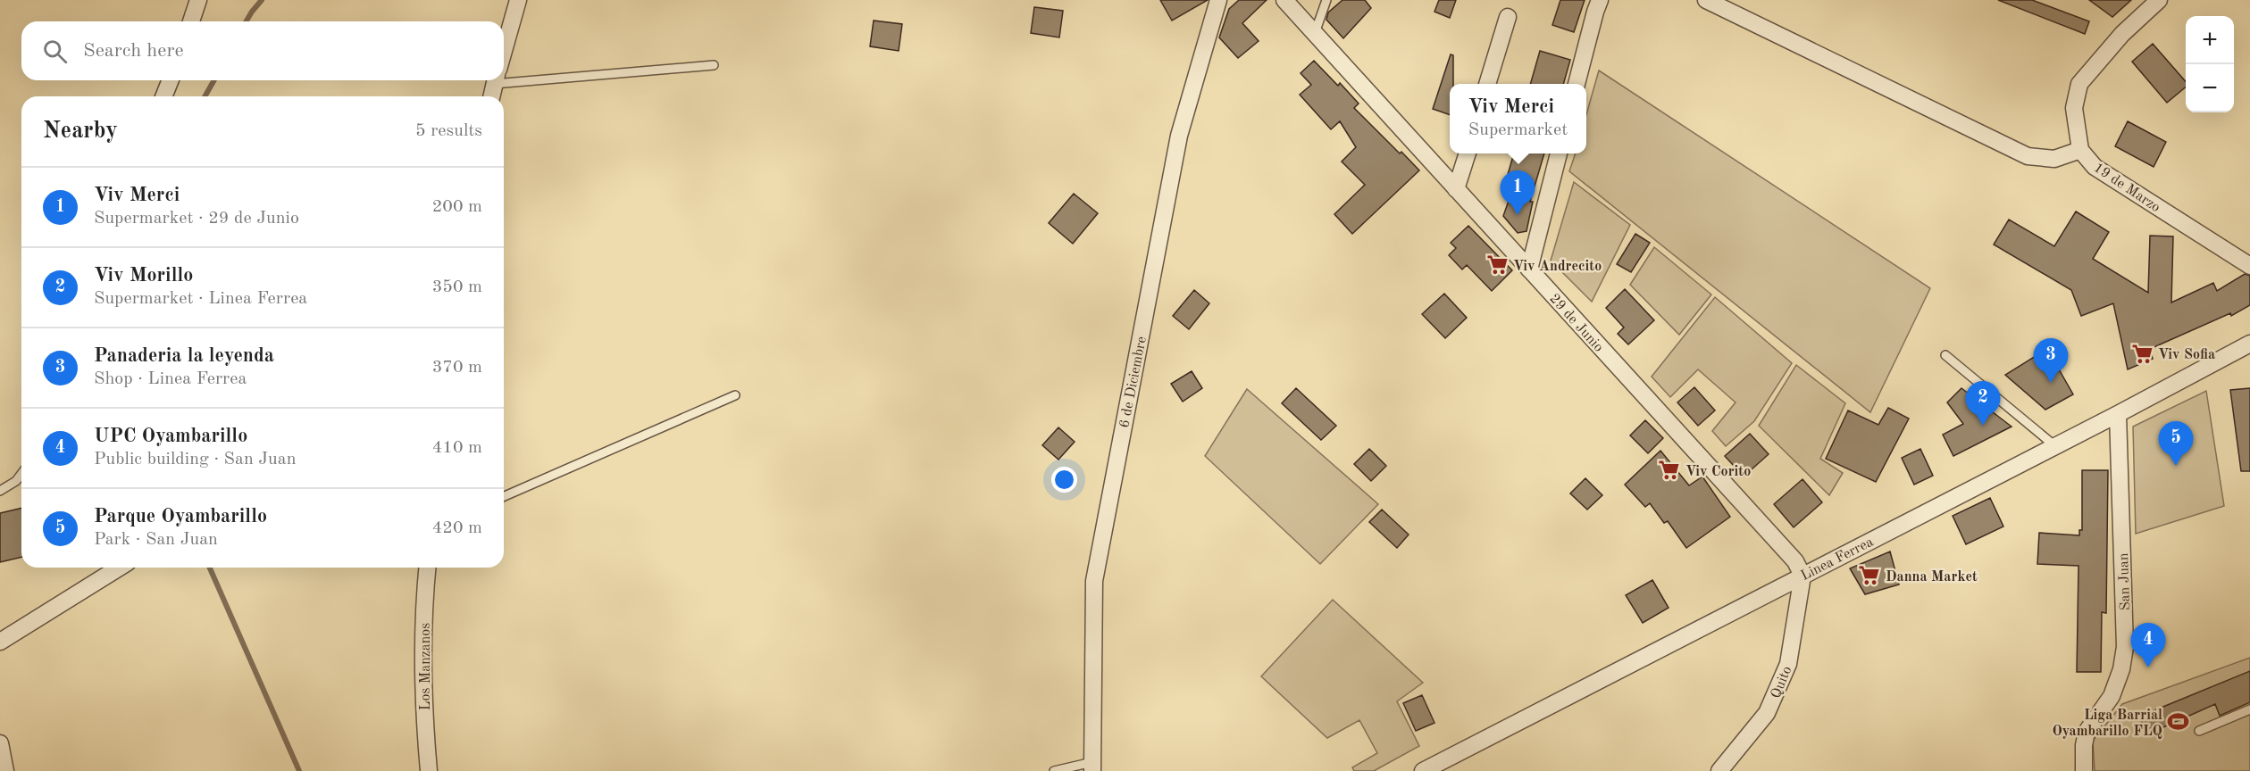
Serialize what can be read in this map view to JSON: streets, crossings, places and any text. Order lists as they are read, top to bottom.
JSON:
{
  "streets": {
    "street": [
      "19 de Marzo",
      "29 de Junio",
      "6 de Diciembre",
      "Linea Ferrea",
      "San Juan",
      "Los Manzanos",
      "Quito"
    ]
  },
  "crossings": [
    ["29 de Junio", "Linea Ferrea"],
    ["29 de Junio", "Quito"],
    ["Linea Ferrea", "San Juan"],
    ["Linea Ferrea", "Quito"]
  ],
  "places": {
    "supermarket": [
      "Viv Andrecito",
      "Viv Sofia",
      "Viv Corito",
      "Danna Market"
    ],
    "sports": ["Liga Barrial Oyambarillo FLQ"]
  },
  "page": {
    "map_buttons": ["+", "−"],
    "search": "Search here",
    "popup": ["Viv Merci", "Supermarket"],
    "heading": ["Nearby", "5 results"],
    "list": [
      {
        "mark": "1",
        "name": "Viv Merci",
        "note": "Supermarket · 29 de Junio",
        "value": "200 m"
      },
      {
        "mark": "2",
        "name": "Viv Morillo",
        "note": "Supermarket · Linea Ferrea",
        "value": "350 m"
      },
      {
        "mark": "3",
        "name": "Panaderia la leyenda",
        "note": "Shop · Linea Ferrea",
        "value": "370 m"
      },
      {
        "mark": "4",
        "name": "UPC Oyambarillo",
        "note": "Public building · San Juan",
        "value": "410 m"
      },
      {
        "mark": "5",
        "name": "Parque Oyambarillo",
        "note": "Park · San Juan",
        "value": "420 m"
      }
    ],
    "pins": [
      "1",
      "3",
      "2",
      "5",
      "4"
    ]
  }
}
